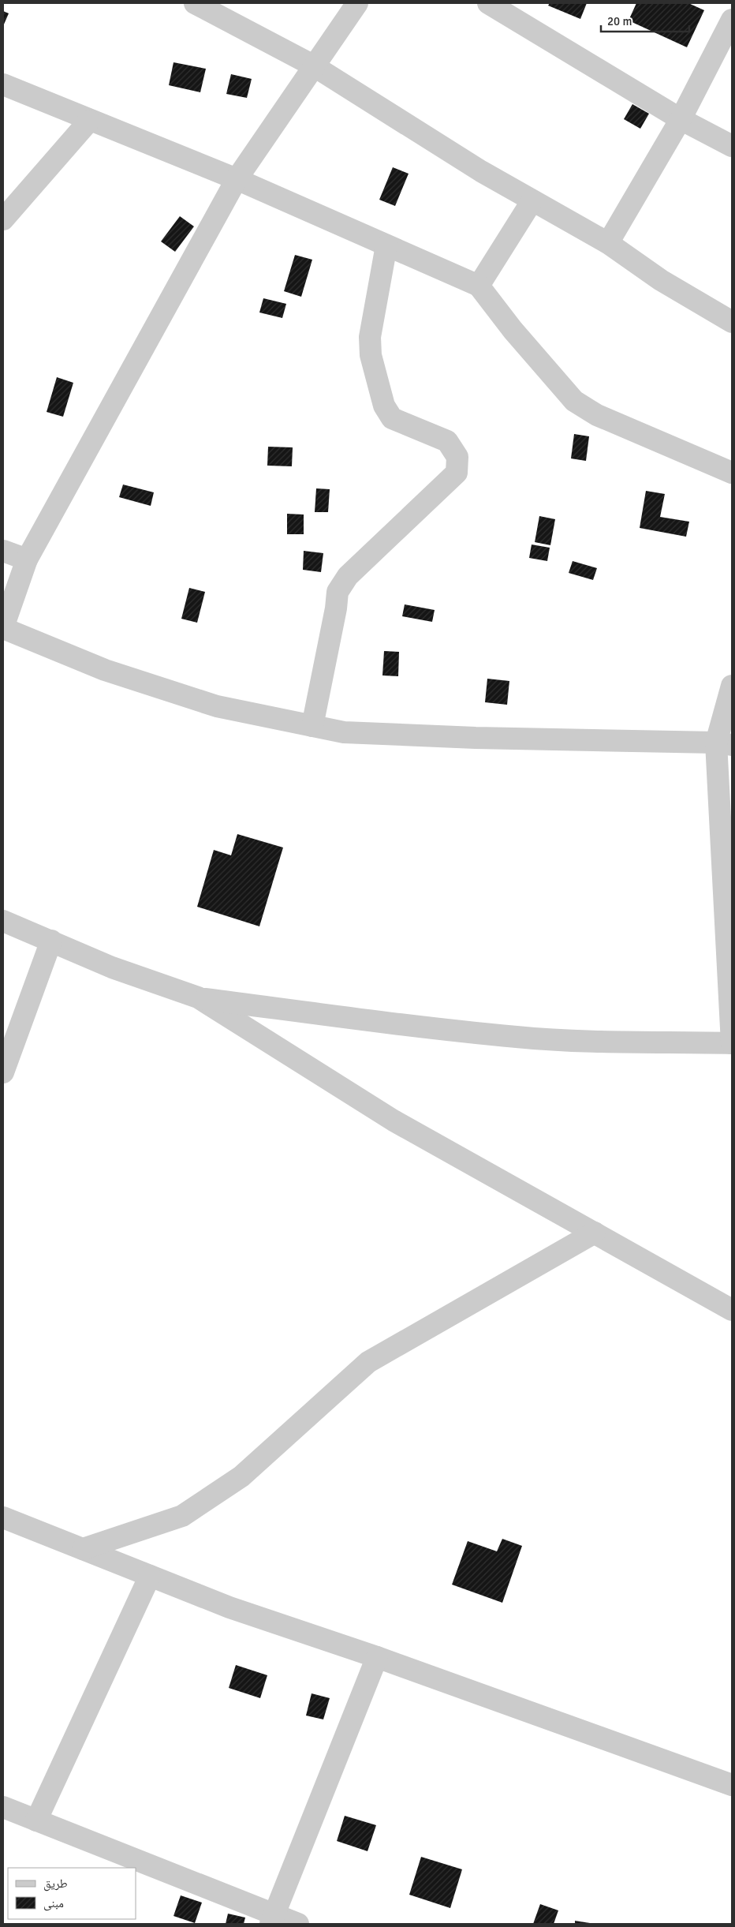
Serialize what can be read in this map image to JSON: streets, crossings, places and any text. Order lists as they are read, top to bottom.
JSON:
{
  "legend": ["طريق", "مبنى"],
  "scale_bar": "20 m"
}
